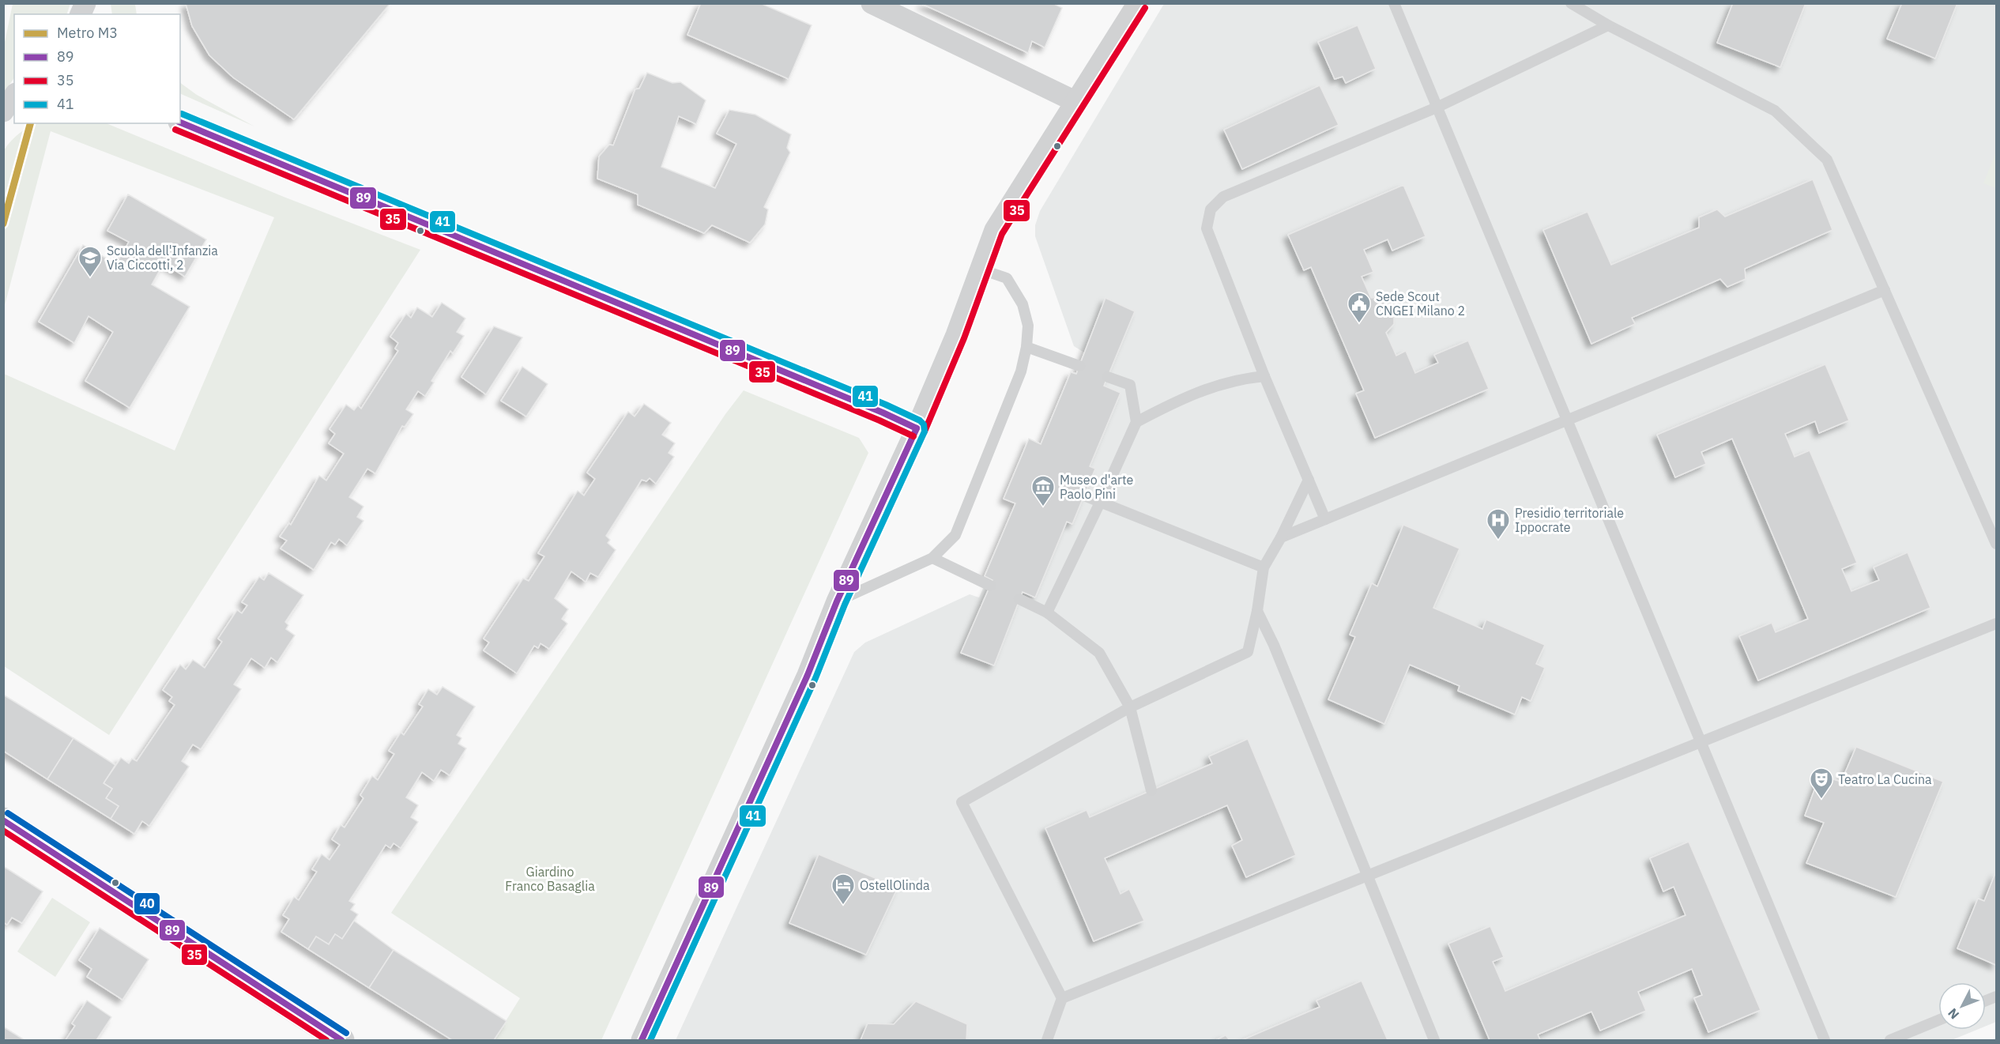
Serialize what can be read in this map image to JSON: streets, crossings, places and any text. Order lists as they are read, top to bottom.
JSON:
{
  "parks": ["Giardino Franco Basaglia"],
  "places": {
    "school or university": ["Scuola dell'Infanzia Via Ciccotti, 2"],
    "public building": ["Sede Scout CNGEI Milano 2"],
    "museum": ["Museo d'arte Paolo Pini"],
    "hospital": ["Presidio territoriale Ippocrate"],
    "theatre": ["Teatro La Cucina"],
    "hotel": ["OstellOlinda"]
  },
  "lines": [
    "transit line 35",
    "transit line 41",
    "transit line 89",
    "metro line M3",
    "transit line 40"
  ],
  "legend": [
    "Metro M3",
    "89",
    "35",
    "41"
  ],
  "north": "bottom left"
}
